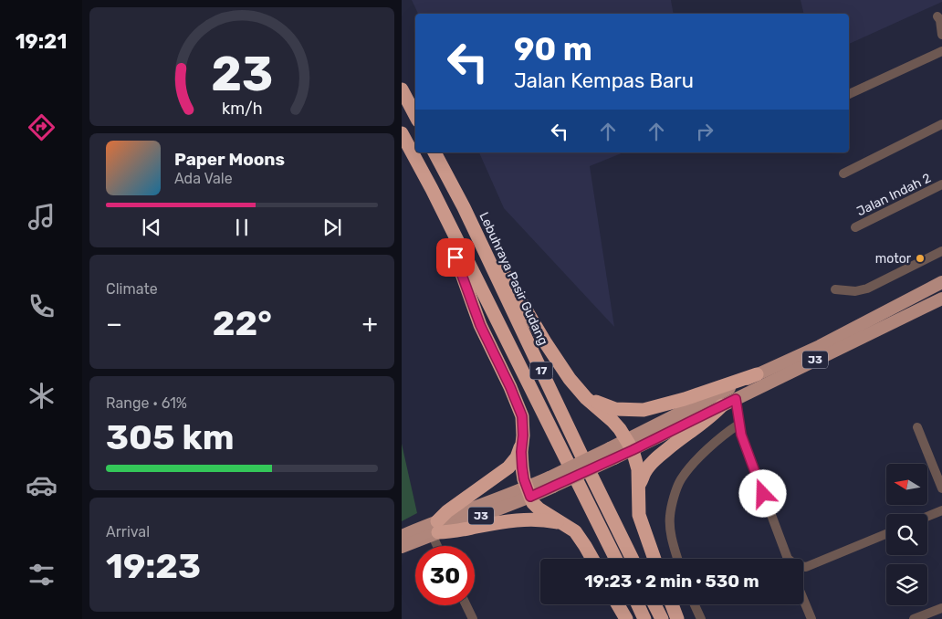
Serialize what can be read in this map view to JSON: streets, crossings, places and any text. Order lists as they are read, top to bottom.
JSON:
{
  "streets": {
    "highway": ["Lebuhraya Pasir Gudang", "17"],
    "main road": ["J3"],
    "street": ["Jalan Indah 2"]
  },
  "places": ["motor"],
  "north": "left",
  "page": {
    "tabs": "19:21",
    "turn": ["90 m", "Jalan Kempas Baru"],
    "song": ["Paper Moons", "Ada Vale"],
    "tile": [
      "Climate",
      ["Range · 61%", "305 km"],
      ["Arrival", "19:23"]
    ],
    "heat": ["−", "22°", "+"],
    "limit": "30",
    "trip": "19:23 · 2 min · 530 m",
    "gauge": ["23", "km/h"]
  }
}
